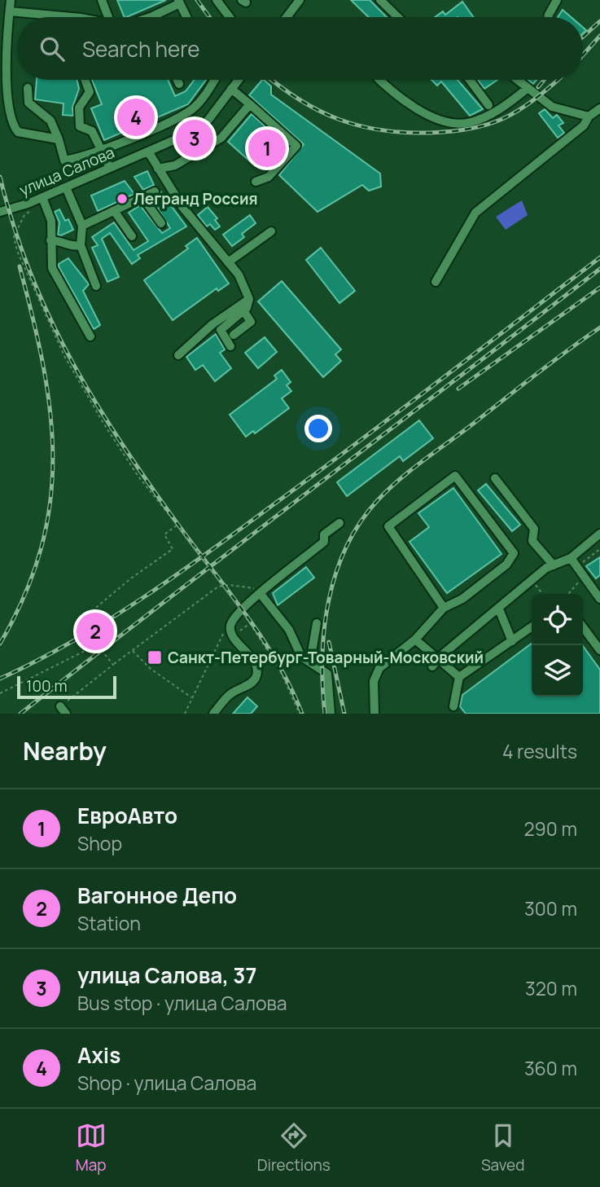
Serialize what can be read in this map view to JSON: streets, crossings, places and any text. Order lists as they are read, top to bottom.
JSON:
{
  "streets": {
    "street": ["улица Салова"]
  },
  "places": {
    "other": ["Легранд Россия"],
    "transit": ["Санкт-Петербург-Товарный-Московский"]
  },
  "scale_bar": "100 m",
  "page": {
    "search": "Search here",
    "pins": [
      "4",
      "3",
      "1",
      "2"
    ],
    "scale": "100 m",
    "heading": ["Nearby", "4 results"],
    "list": [
      {
        "mark": "1",
        "name": "ЕвроАвто",
        "note": "Shop",
        "value": "290 m"
      },
      {
        "mark": "2",
        "name": "Вагонное Депо",
        "note": "Station",
        "value": "300 m"
      },
      {
        "mark": "3",
        "name": "улица Салова, 37",
        "note": "Bus stop · улица Салова",
        "value": "320 m"
      },
      {
        "mark": "4",
        "name": "Axis",
        "note": "Shop · улица Салова",
        "value": "360 m"
      }
    ],
    "nav": ["Map", "Directions", "Saved"]
  }
}
